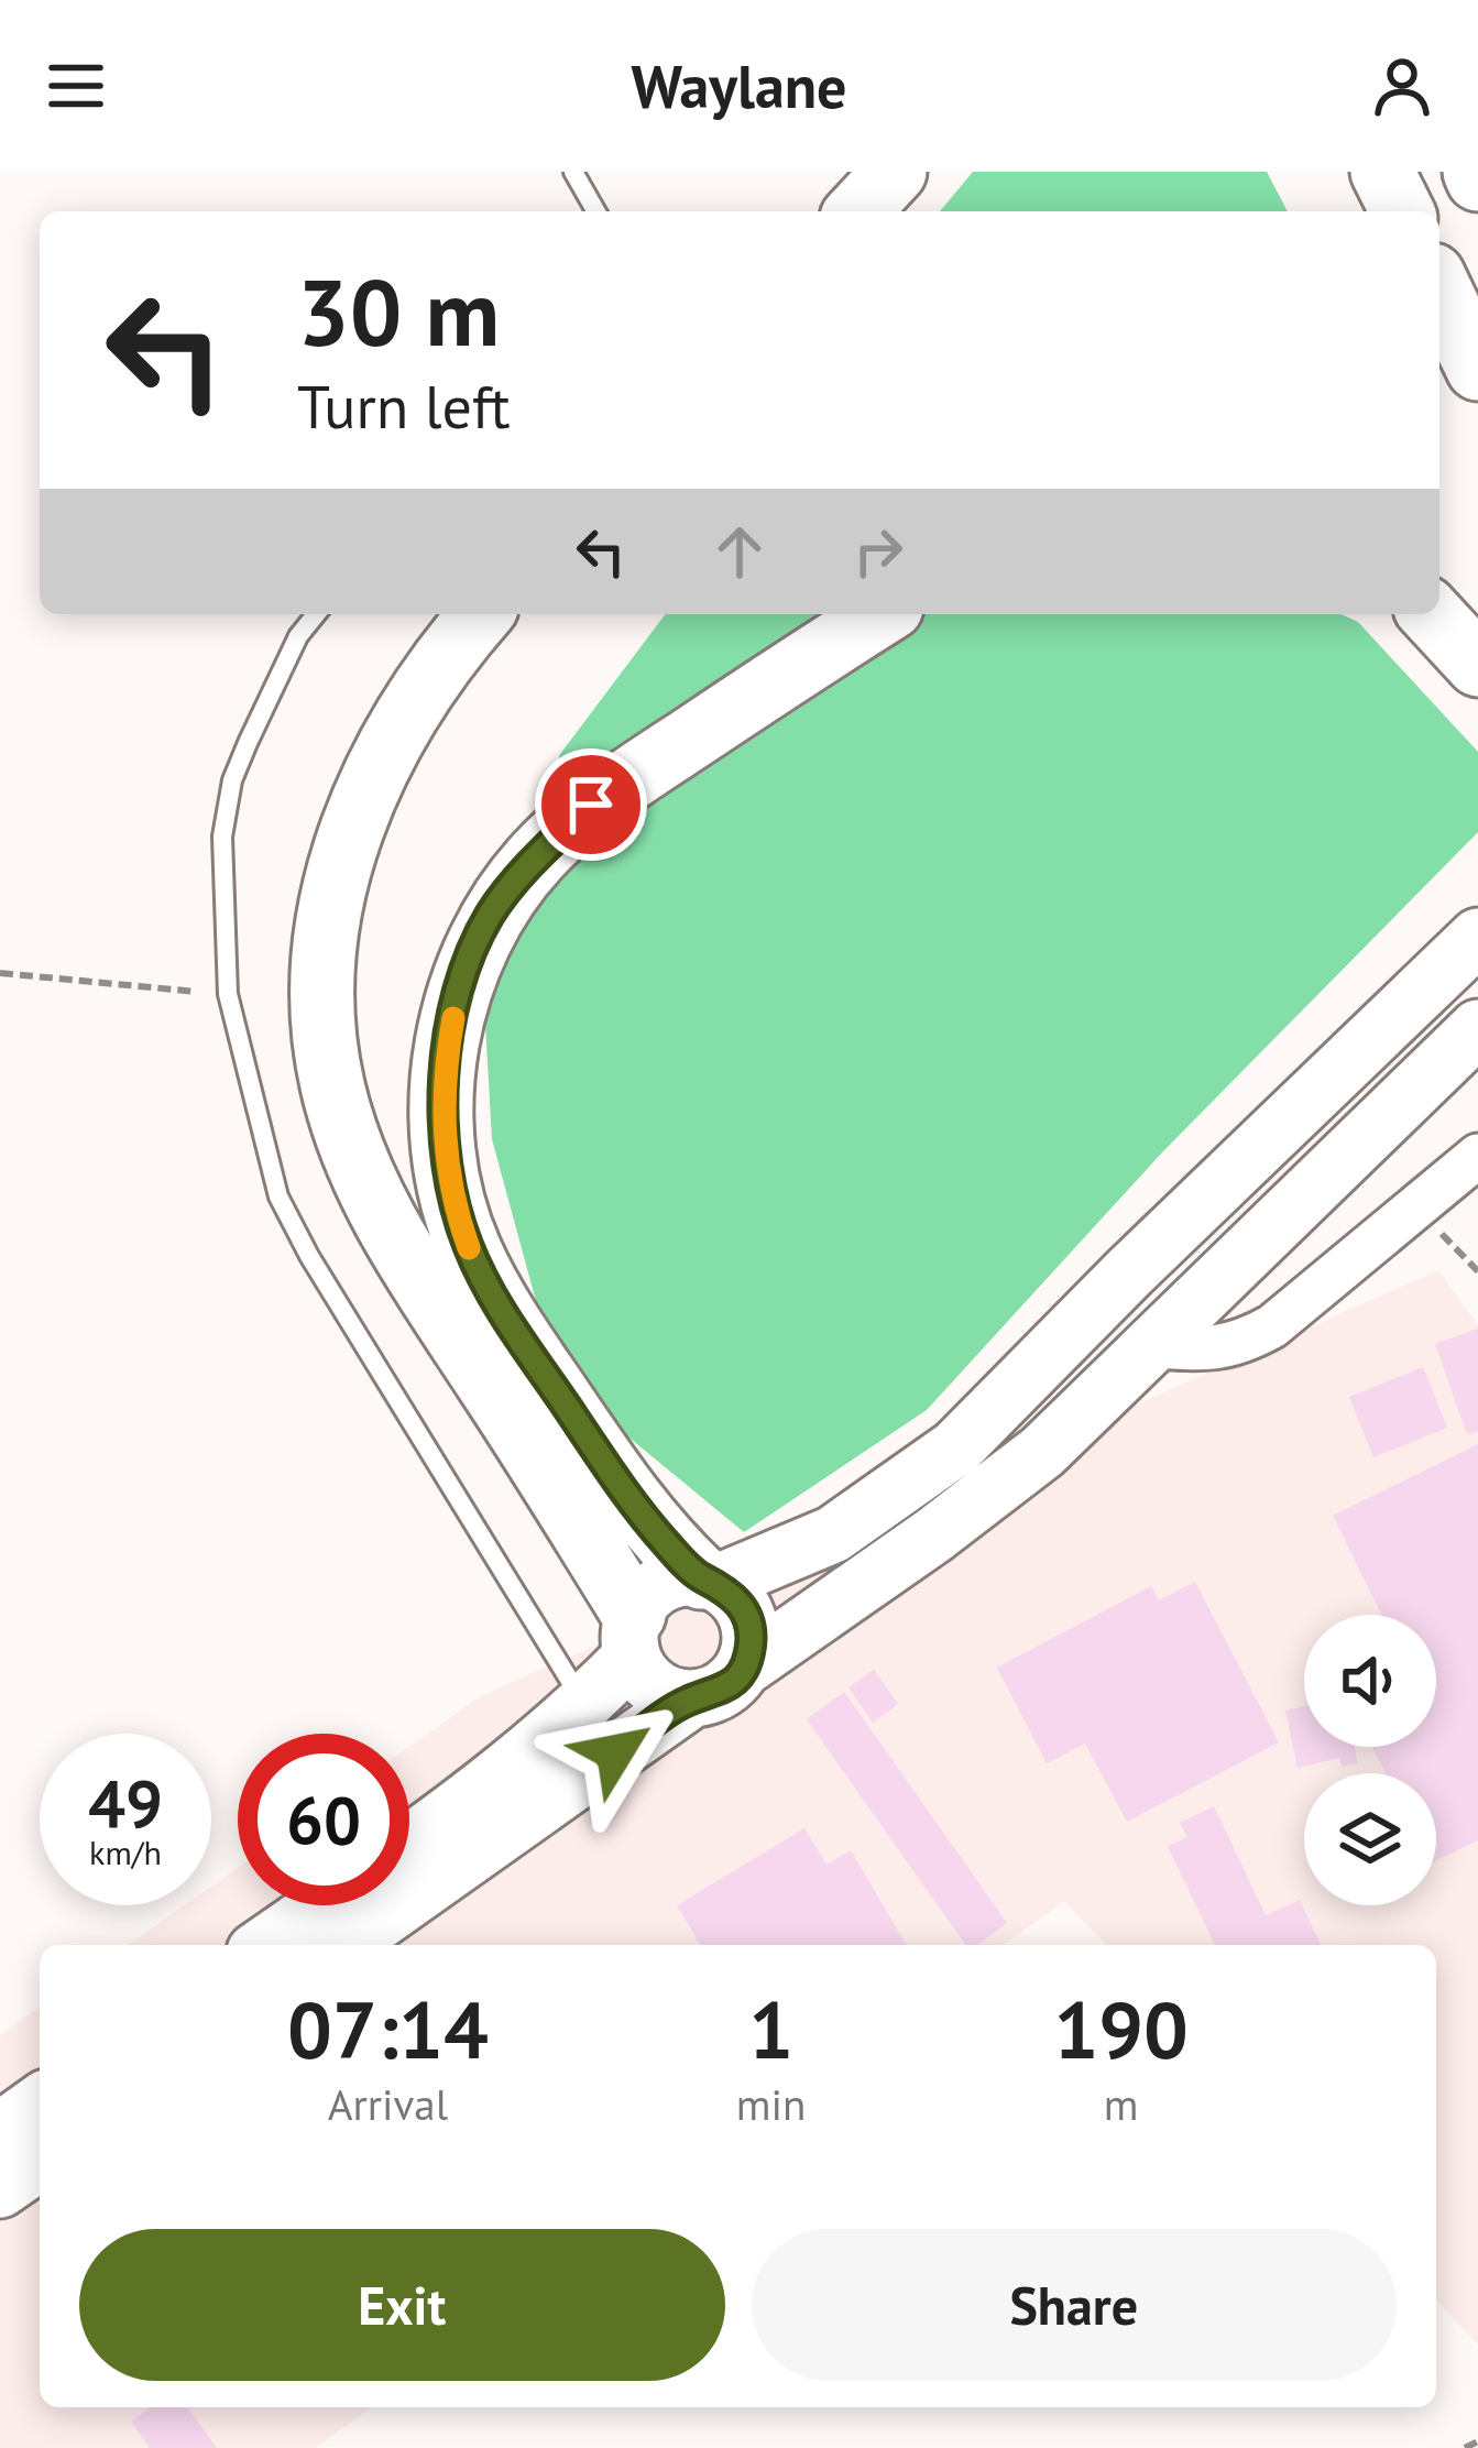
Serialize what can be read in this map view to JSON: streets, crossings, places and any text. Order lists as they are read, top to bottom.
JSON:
{
  "page": {
    "header": "Waylane",
    "turn": ["30 m", "Turn left"],
    "speed": "49 km/h",
    "limit": "60",
    "eta": [
      "07:14",
      "Arrival",
      "1",
      "min",
      "190",
      "m"
    ],
    "buttons": ["Exit", "Share"]
  }
}
